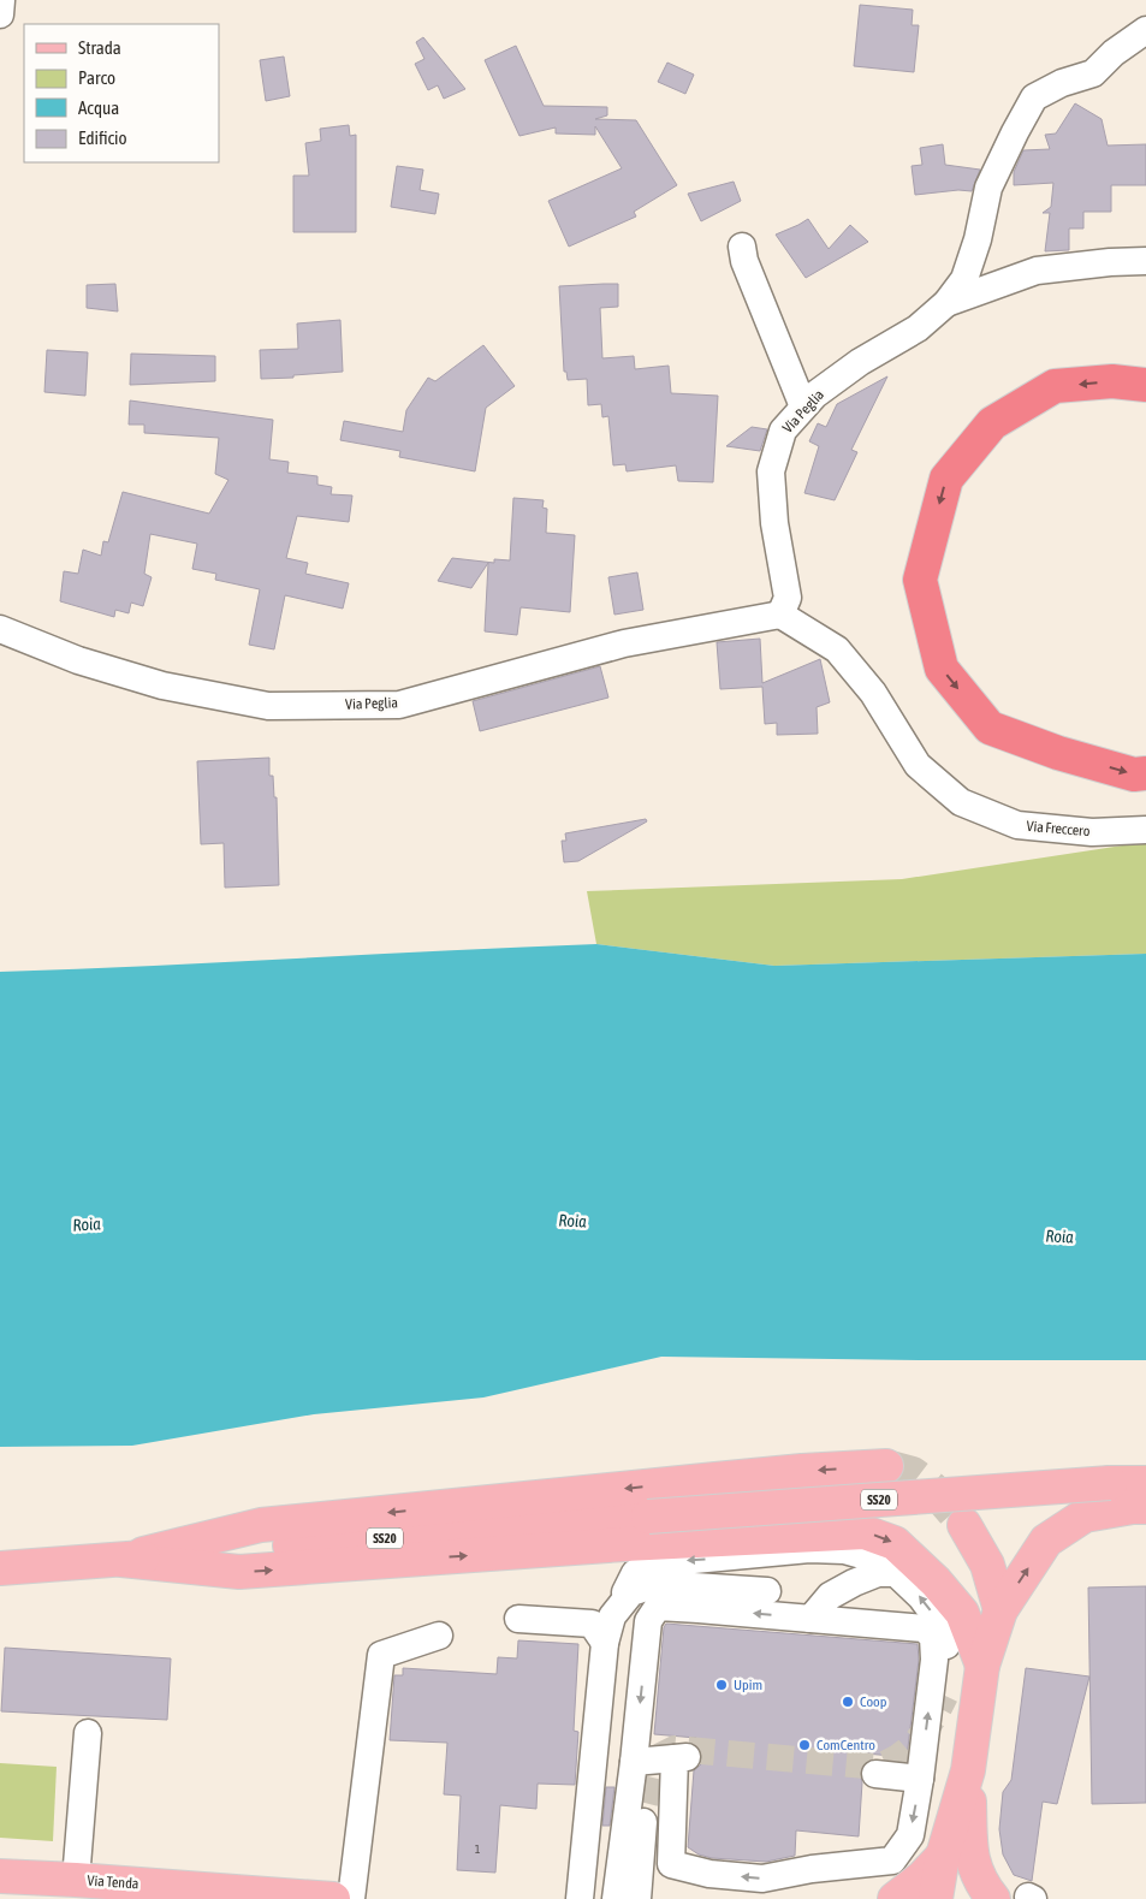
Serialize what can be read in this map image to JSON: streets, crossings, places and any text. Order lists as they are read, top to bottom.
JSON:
{
  "streets": {
    "main road": ["SS20", "Via Tenda"],
    "street": ["Via Peglia", "Via Freccero"]
  },
  "crossings": [
    ["Via Peglia", "Via Freccero"]
  ],
  "water": ["Roia"],
  "places": ["Upim", "Coop", "ComCentro"],
  "house_numbers": ["1"],
  "legend": [
    "Strada",
    "Parco",
    "Acqua",
    "Edificio"
  ]
}
